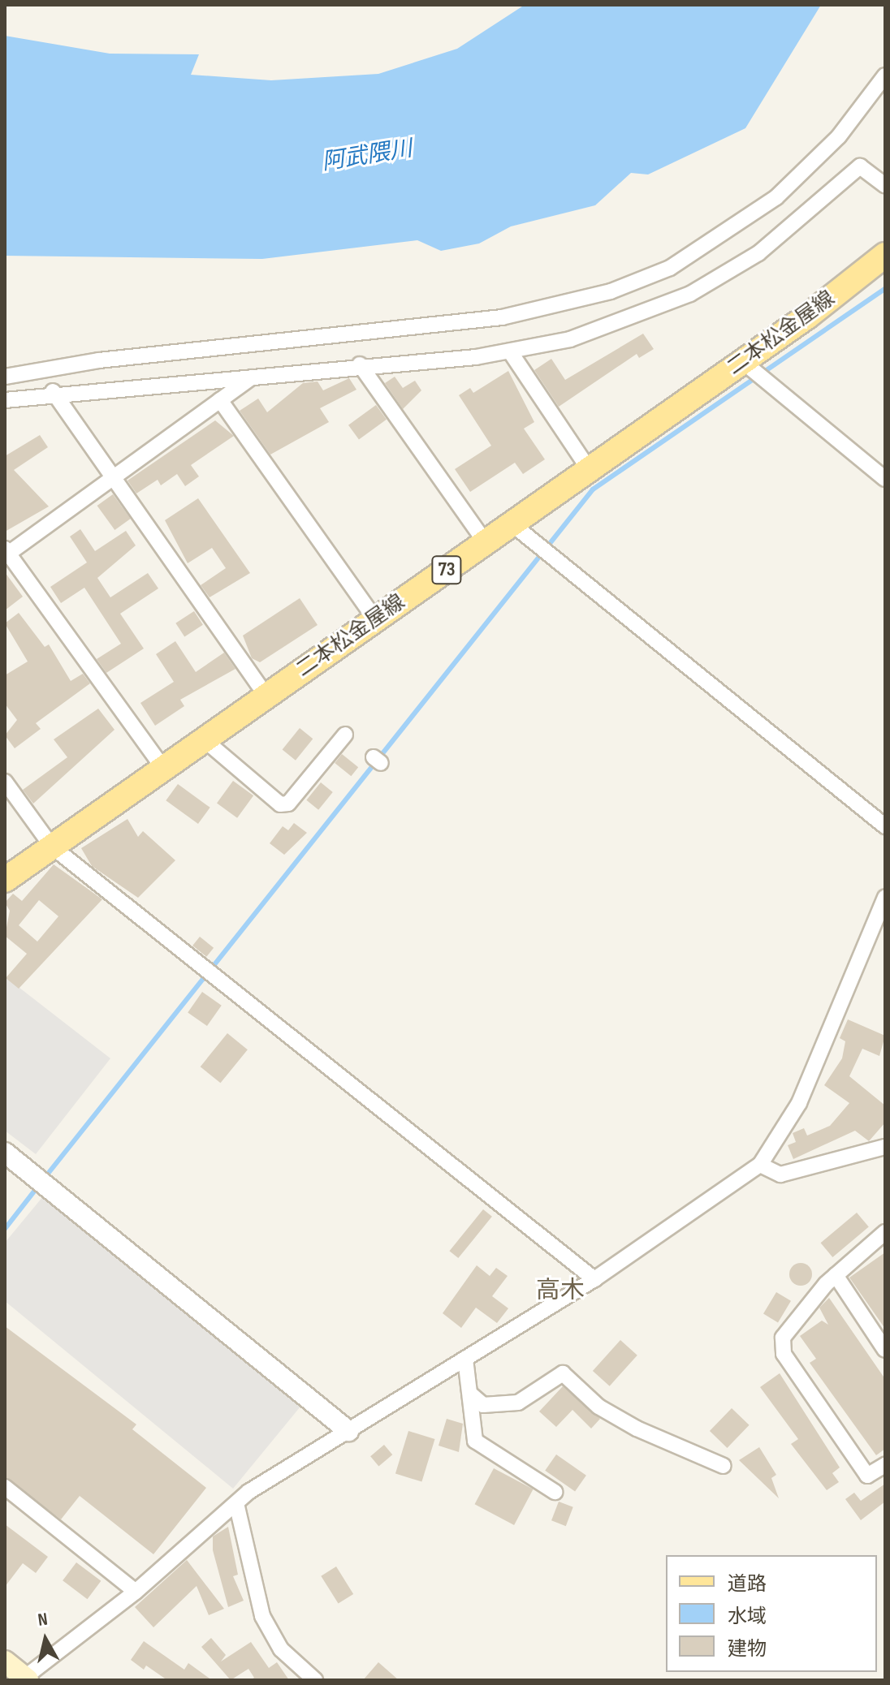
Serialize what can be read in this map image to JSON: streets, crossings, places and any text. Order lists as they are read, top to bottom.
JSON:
{
  "streets": {
    "main road": ["二本松金屋線", "73"]
  },
  "districts": ["高木"],
  "water": ["阿武隈川"],
  "legend": ["道路", "水域", "建物"],
  "north": "top"
}
